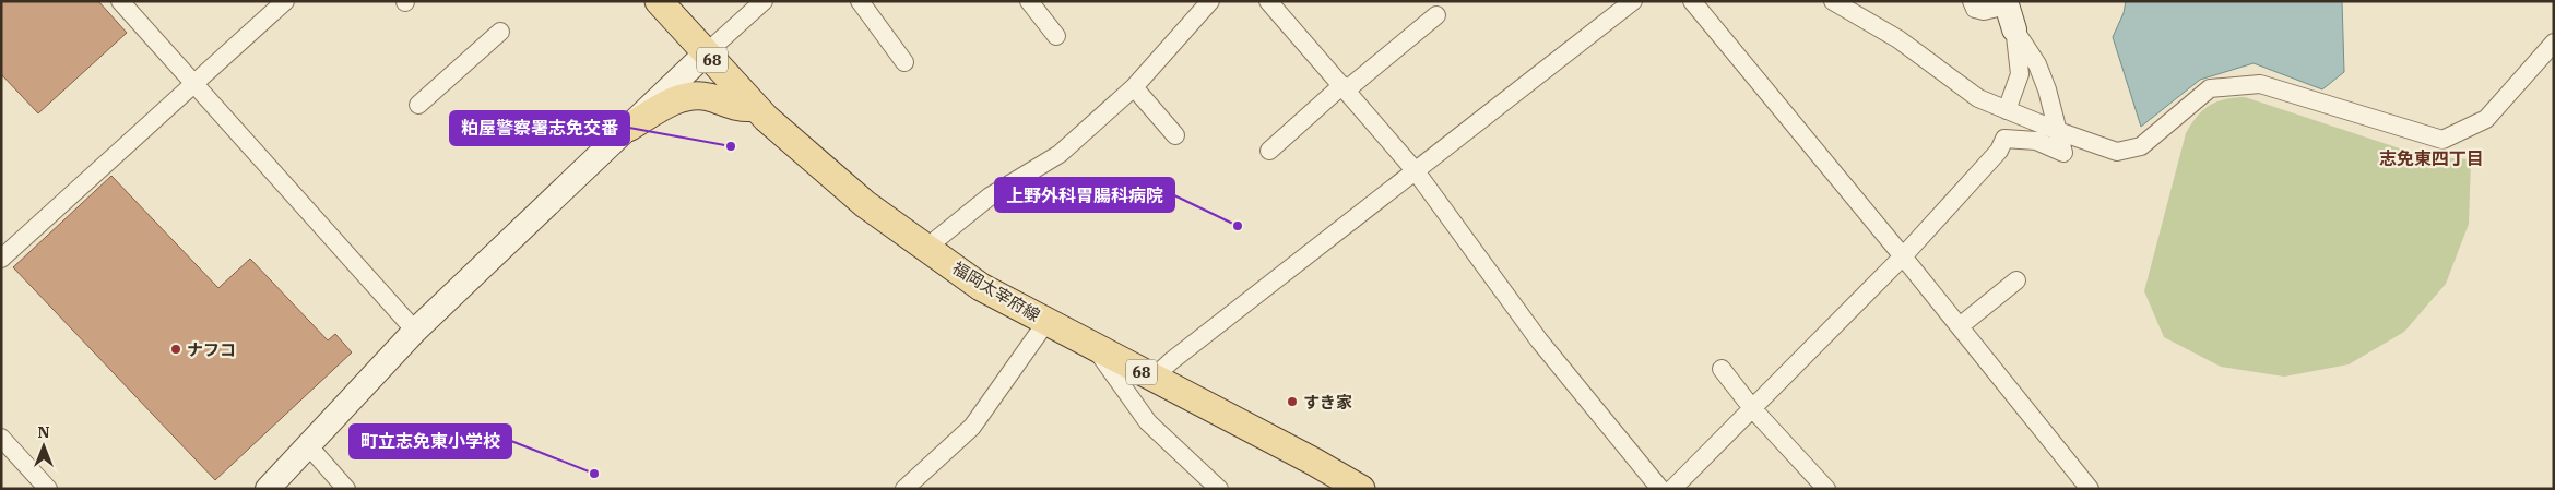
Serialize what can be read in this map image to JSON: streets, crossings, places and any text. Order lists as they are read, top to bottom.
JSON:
{
  "streets": {
    "main road": ["68", "福岡太宰府線"]
  },
  "districts": ["志免東四丁目"],
  "places": [
    "粕屋警察署志免交番",
    "上野外科胃腸科病院",
    "ナフコ",
    "すき家",
    "町立志免東小学校"
  ],
  "north": "top"
}
